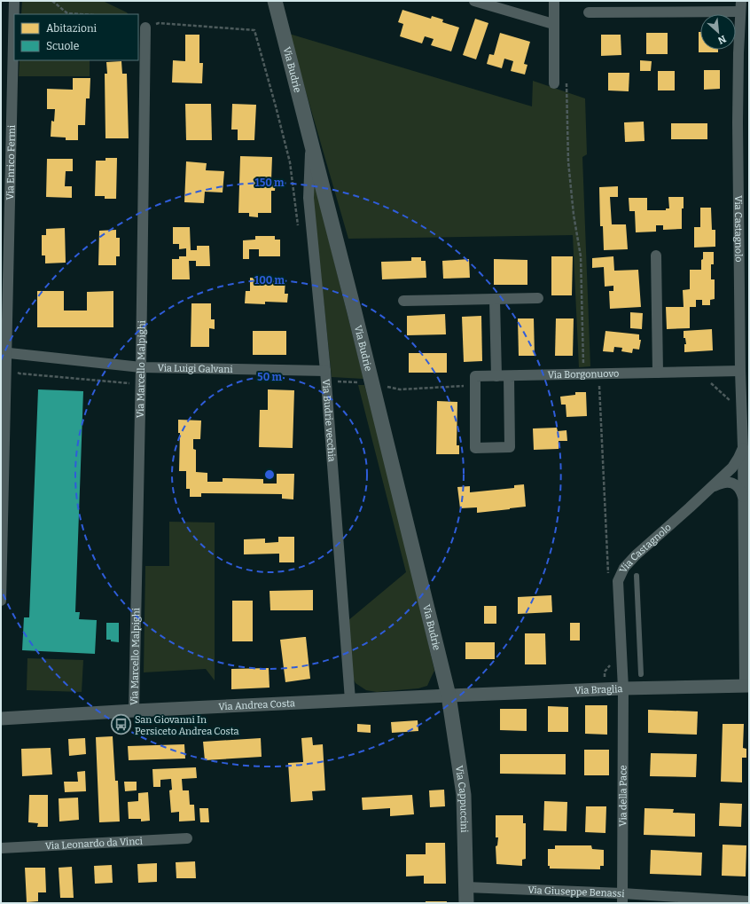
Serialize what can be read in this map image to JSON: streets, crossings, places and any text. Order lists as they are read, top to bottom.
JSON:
{
  "streets": {
    "main road": ["Via Budrie", "Via Cappuccini"],
    "street": [
      "Via Enrico Fermi",
      "Via Castagnolo",
      "Via Luigi Galvani",
      "Via Marcello Malpighi",
      "Via Borgonuovo",
      "Via Budrie vecchia",
      "Via Braglia",
      "Via Andrea Costa",
      "Via della Pace",
      "Via Leonardo da Vinci",
      "Via Giuseppe Benassi"
    ]
  },
  "crossings": [
    ["Via Budrie", "Via Budrie vecchia"],
    ["Via Budrie", "Via Braglia"],
    ["Via Budrie", "Via Andrea Costa"],
    ["Via Budrie", "Via Cappuccini"],
    ["Via Enrico Fermi", "Via Luigi Galvani"],
    ["Via Castagnolo", "Via Borgonuovo"],
    ["Via Castagnolo", "Via Braglia"],
    ["Via Castagnolo", "Via della Pace"],
    ["Via Luigi Galvani", "Via Marcello Malpighi"],
    ["Via Luigi Galvani", "Via Budrie vecchia"],
    ["Via Marcello Malpighi", "Via Andrea Costa"],
    ["Via Budrie vecchia", "Via Andrea Costa"],
    ["Via Braglia", "Via Andrea Costa"],
    ["Via Braglia", "Via della Pace"],
    ["Via Braglia", "Via Cappuccini"],
    ["Via Andrea Costa", "Via Cappuccini"],
    ["Via della Pace", "Via Giuseppe Benassi"],
    ["Via Cappuccini", "Via Giuseppe Benassi"]
  ],
  "places": {
    "bus stop": ["San Giovanni In Persiceto Andrea Costa"]
  },
  "legend": ["Abitazioni", "Scuole"],
  "north": "bottom right",
  "rings": ["150 m", "100 m", "50 m"]
}
